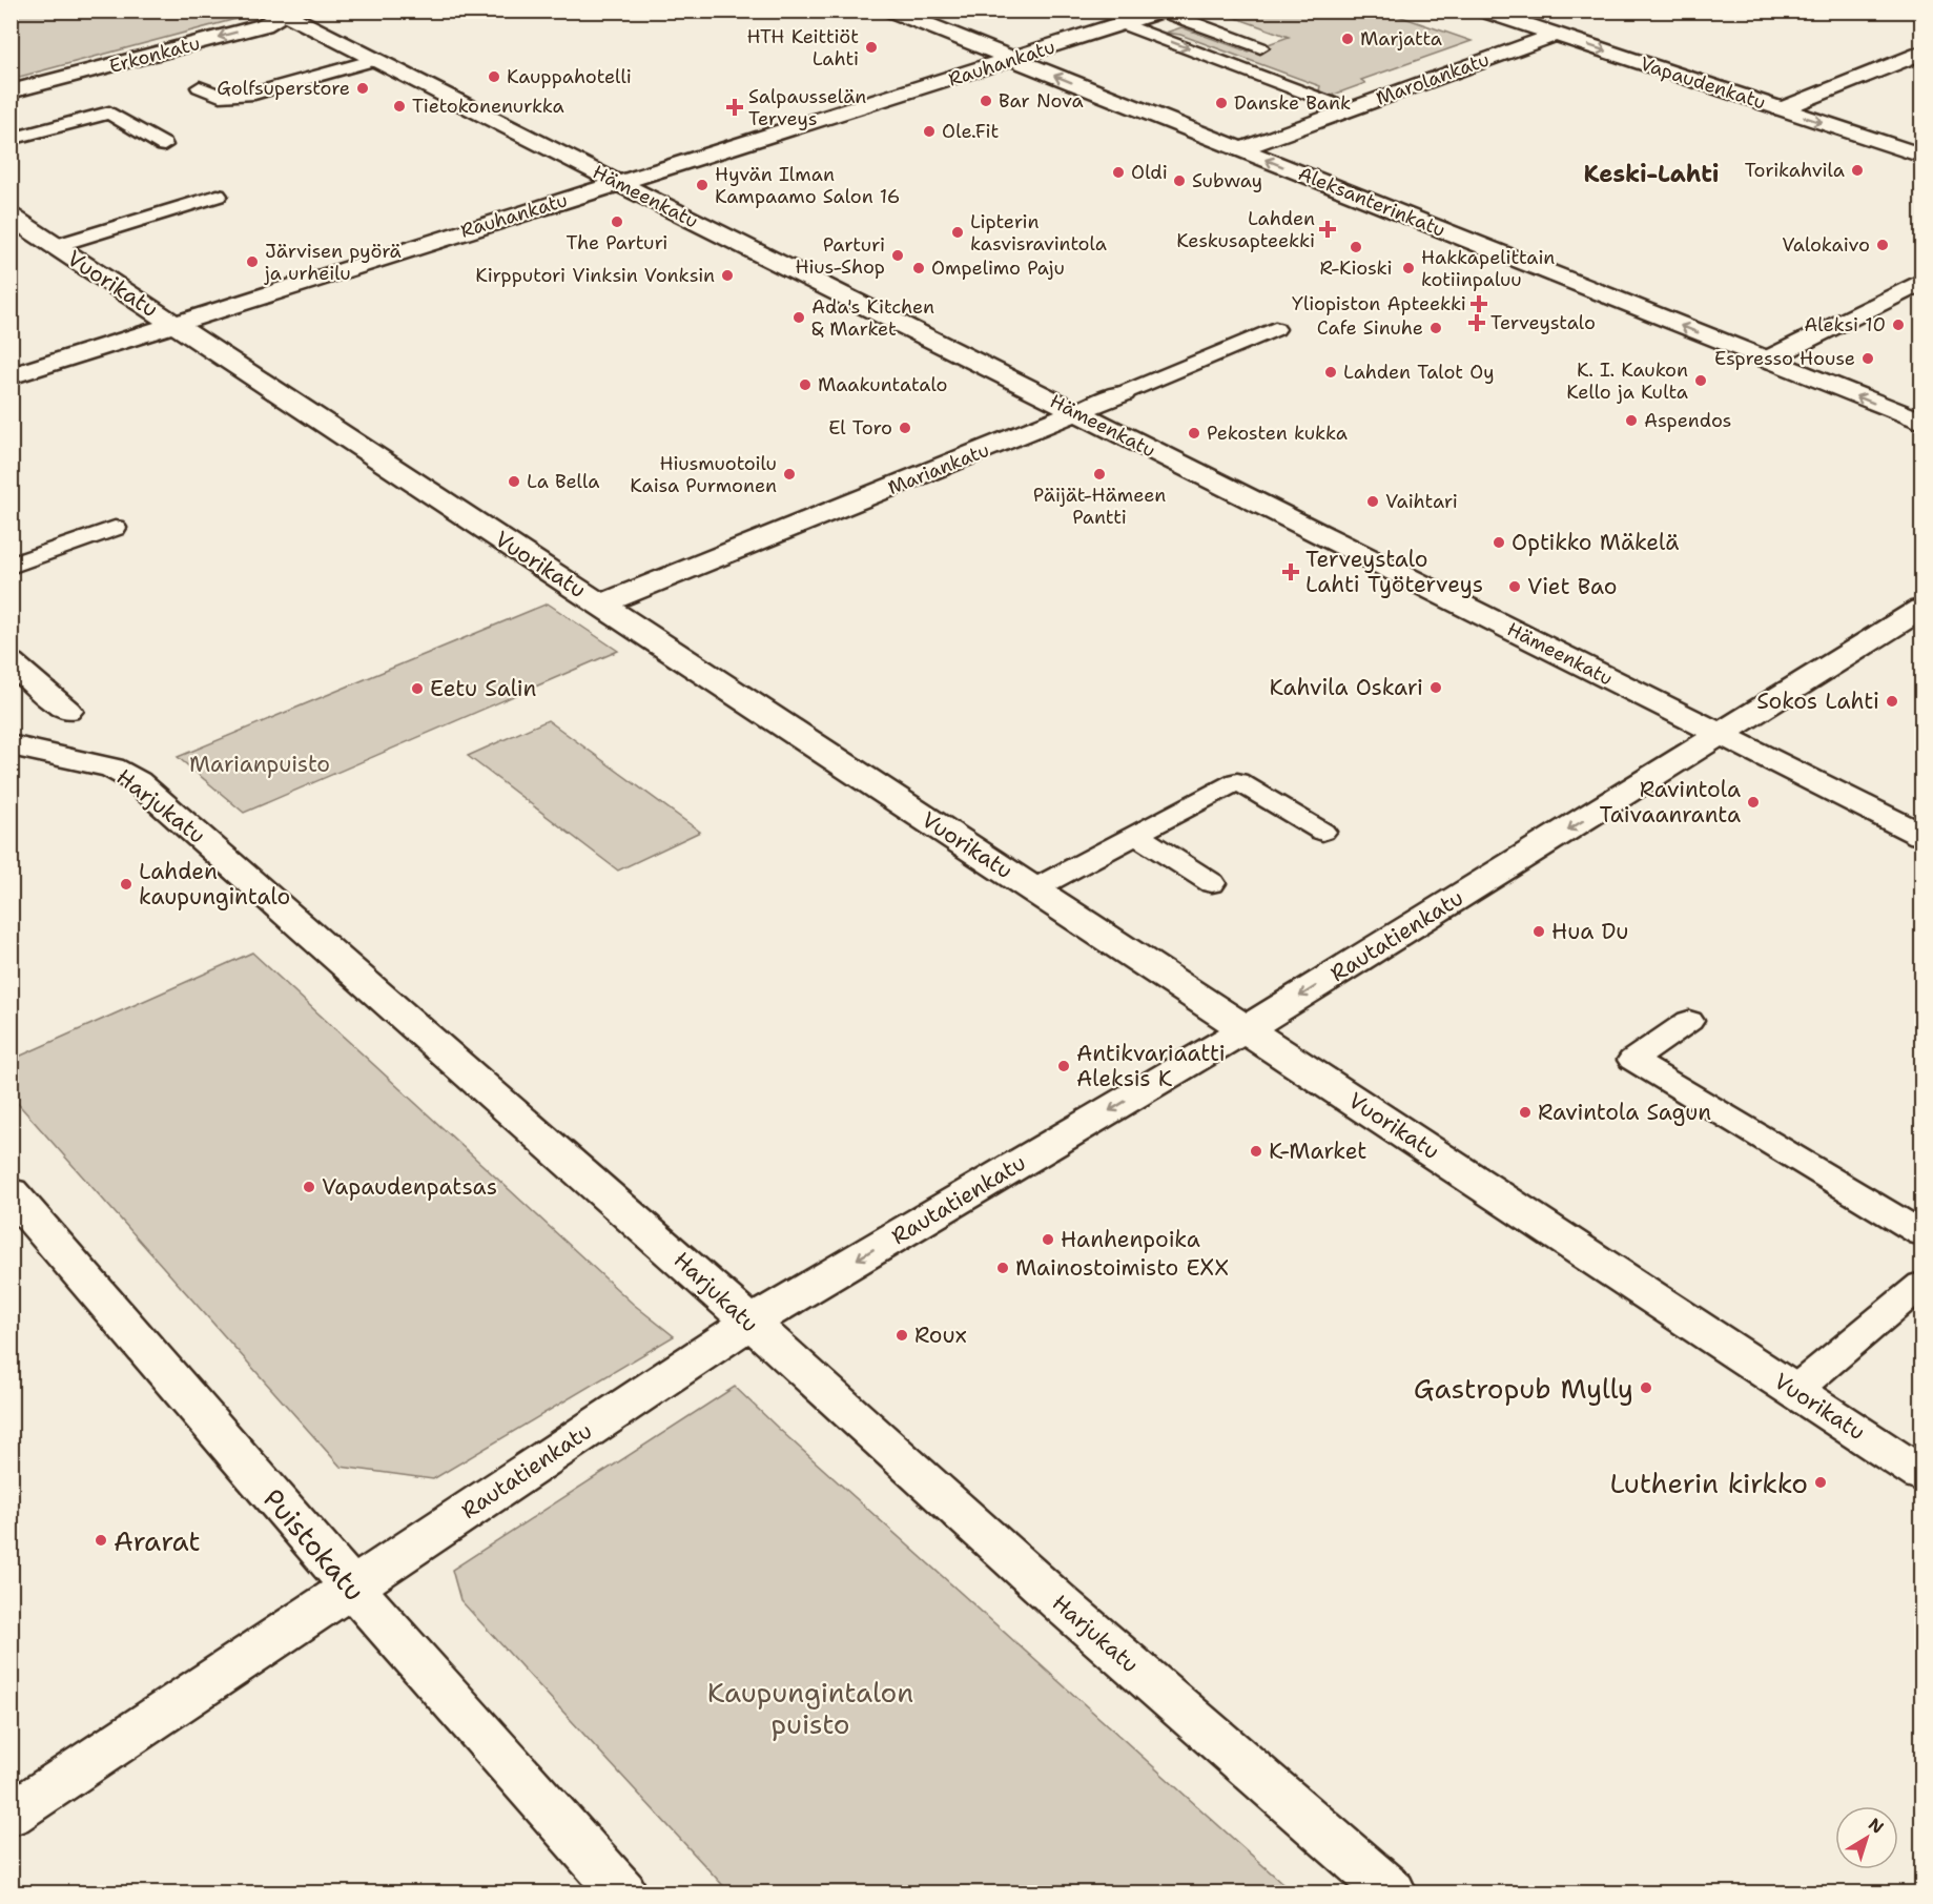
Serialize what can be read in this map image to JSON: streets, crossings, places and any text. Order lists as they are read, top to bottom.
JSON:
{
  "streets": {
    "street": [
      "Erkonkatu",
      "Rauhankatu",
      "Marolankatu",
      "Vapaudenkatu",
      "Hämeenkatu",
      "Aleksanterinkatu",
      "Vuorikatu",
      "Mariankatu",
      "Harjukatu",
      "Rautatienkatu",
      "Puistokatu"
    ]
  },
  "crossings": [
    ["Erkonkatu", "Hämeenkatu"],
    ["Rauhankatu", "Hämeenkatu"],
    ["Rauhankatu", "Aleksanterinkatu"],
    ["Rauhankatu", "Vuorikatu"],
    ["Marolankatu", "Vapaudenkatu"],
    ["Marolankatu", "Aleksanterinkatu"],
    ["Hämeenkatu", "Mariankatu"],
    ["Hämeenkatu", "Rautatienkatu"],
    ["Vuorikatu", "Mariankatu"],
    ["Vuorikatu", "Rautatienkatu"],
    ["Harjukatu", "Rautatienkatu"],
    ["Rautatienkatu", "Puistokatu"]
  ],
  "one_way": [
    "Erkonkatu",
    "Vapaudenkatu",
    "Aleksanterinkatu",
    "Rautatienkatu"
  ],
  "districts": ["Keski-Lahti"],
  "parks": ["Marianpuisto", "Kaupungintalon puisto"],
  "places": {
    "other": [
      "Marjatta",
      "HTH Keittiöt Lahti",
      "Kauppahotelli",
      "Golfsuperstore",
      "Bar Nova",
      "Danske Bank",
      "Tietokonenurkka",
      "Ole.Fit",
      "Torikahvila",
      "Oldi",
      "Subway",
      "Hyvän Ilman Kampaamo Salon 16",
      "The Parturi",
      "Lipterin kasvisravintola",
      "Valokaivo",
      "R-Kioski",
      "Parturi Hius-Shop",
      "Järvisen pyörä ja urheilu",
      "Ompelimo Paju",
      "Hakkapelittain kotiinpaluu",
      "Kirpputori Vinksin Vonksin",
      "Ada's Kitchen & Market",
      "Aleksi 10",
      "Cafe Sinuhe",
      "Espresso House",
      "Lahden Talot Oy",
      "K. I. Kaukon Kello ja Kulta",
      "Maakuntatalo",
      "Aspendos",
      "El Toro",
      "Pekosten kukka",
      "Hiusmuotoilu Kaisa Purmonen",
      "Päijät-Hämeen Pantti",
      "La Bella",
      "Vaihtari",
      "Optikko Mäkelä",
      "Viet Bao",
      "Kahvila Oskari",
      "Eetu Salin",
      "Sokos Lahti",
      "Ravintola Taivaanranta",
      "Lahden kaupungintalo",
      "Hua Du",
      "Antikvariaatti Aleksis K",
      "Ravintola Sagun",
      "K-Market",
      "Vapaudenpatsas",
      "Hanhenpoika",
      "Mainostoimisto EXX",
      "Roux",
      "Gastropub Mylly",
      "Lutherin kirkko",
      "Ararat"
    ],
    "health": [
      "Salpausselän Terveys",
      "Lahden Keskusapteekki",
      "Yliopiston Apteekki",
      "Terveystalo",
      "Terveystalo Lahti Työterveys"
    ]
  },
  "north": "top right"
}
